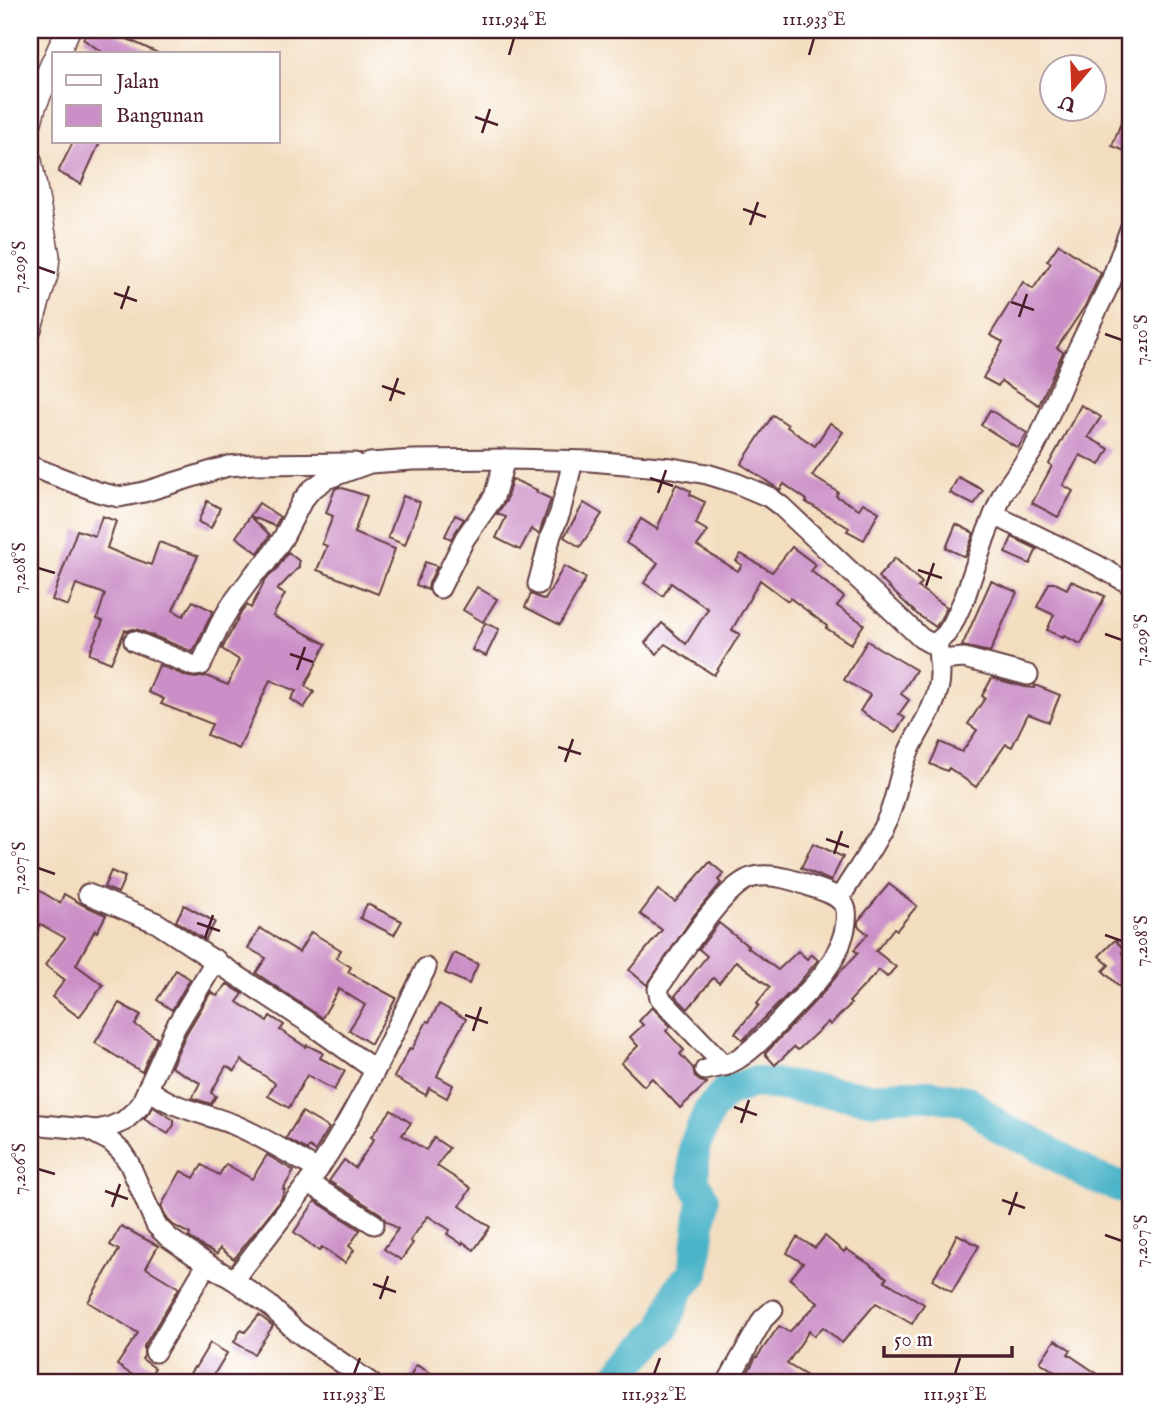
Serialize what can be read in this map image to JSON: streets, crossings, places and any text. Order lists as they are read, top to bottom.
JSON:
{
  "legend": ["Jalan", "Bangunan"],
  "scale_bar": "50 m",
  "north": "bottom",
  "coordinates": [
    "111.934°E",
    "111.933°E",
    "7.209°S",
    "7.210°S",
    "7.208°S",
    "7.207°S",
    "7.206°S",
    "111.932°E",
    "111.931°E"
  ]
}
